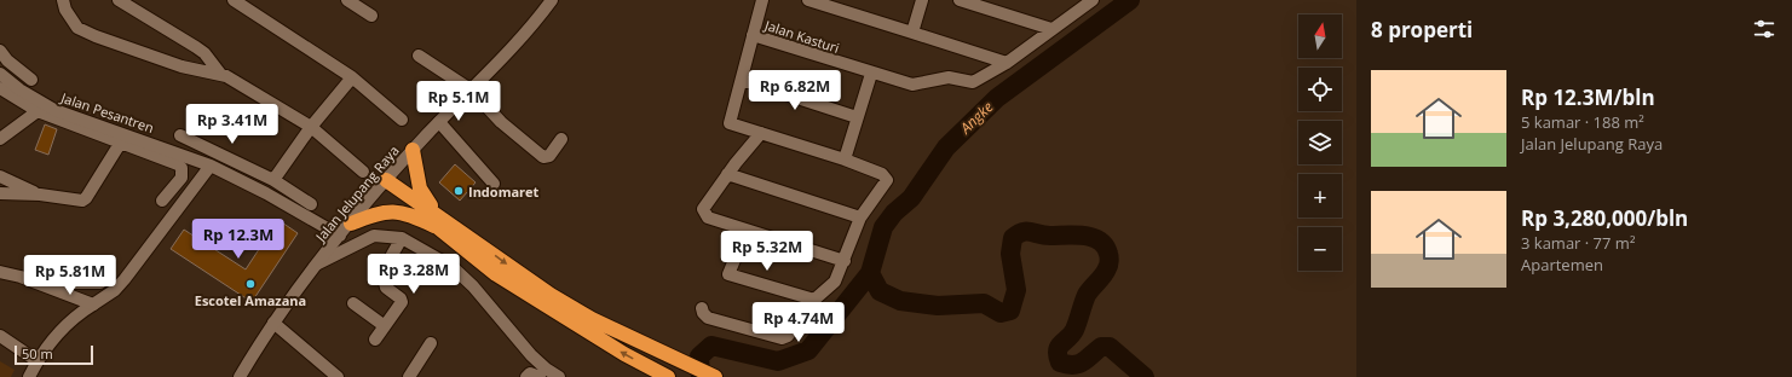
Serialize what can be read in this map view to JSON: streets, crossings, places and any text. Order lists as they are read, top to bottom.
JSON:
{
  "streets": {
    "street": ["Jalan Kasturi", "Jalan Pesantren", "Jalan Jelupang Raya"]
  },
  "crossings": [
    ["Jalan Pesantren", "Jalan Jelupang Raya"]
  ],
  "water": ["Angke"],
  "places": ["Indomaret", "Escotel Amazana"],
  "scale_bar": "50 m",
  "north": "top",
  "page": {
    "heading": "8 properti",
    "map_buttons": ["+", "−"],
    "list": [
      {
        "name": "Rp 12.3M/bln",
        "note": "5 kamar · 188 m² · Jalan Jelupang Raya"
      },
      {
        "name": "Rp 3,280,000/bln",
        "note": "3 kamar · 77 m² · Apartemen"
      }
    ],
    "price": [
      "Rp 6.82M",
      "Rp 5.1M",
      "Rp 3.41M",
      "Rp 12.3M",
      "Rp 5.32M",
      "Rp 3.28M",
      "Rp 5.81M",
      "Rp 4.74M"
    ],
    "scale": "50 m"
  }
}
